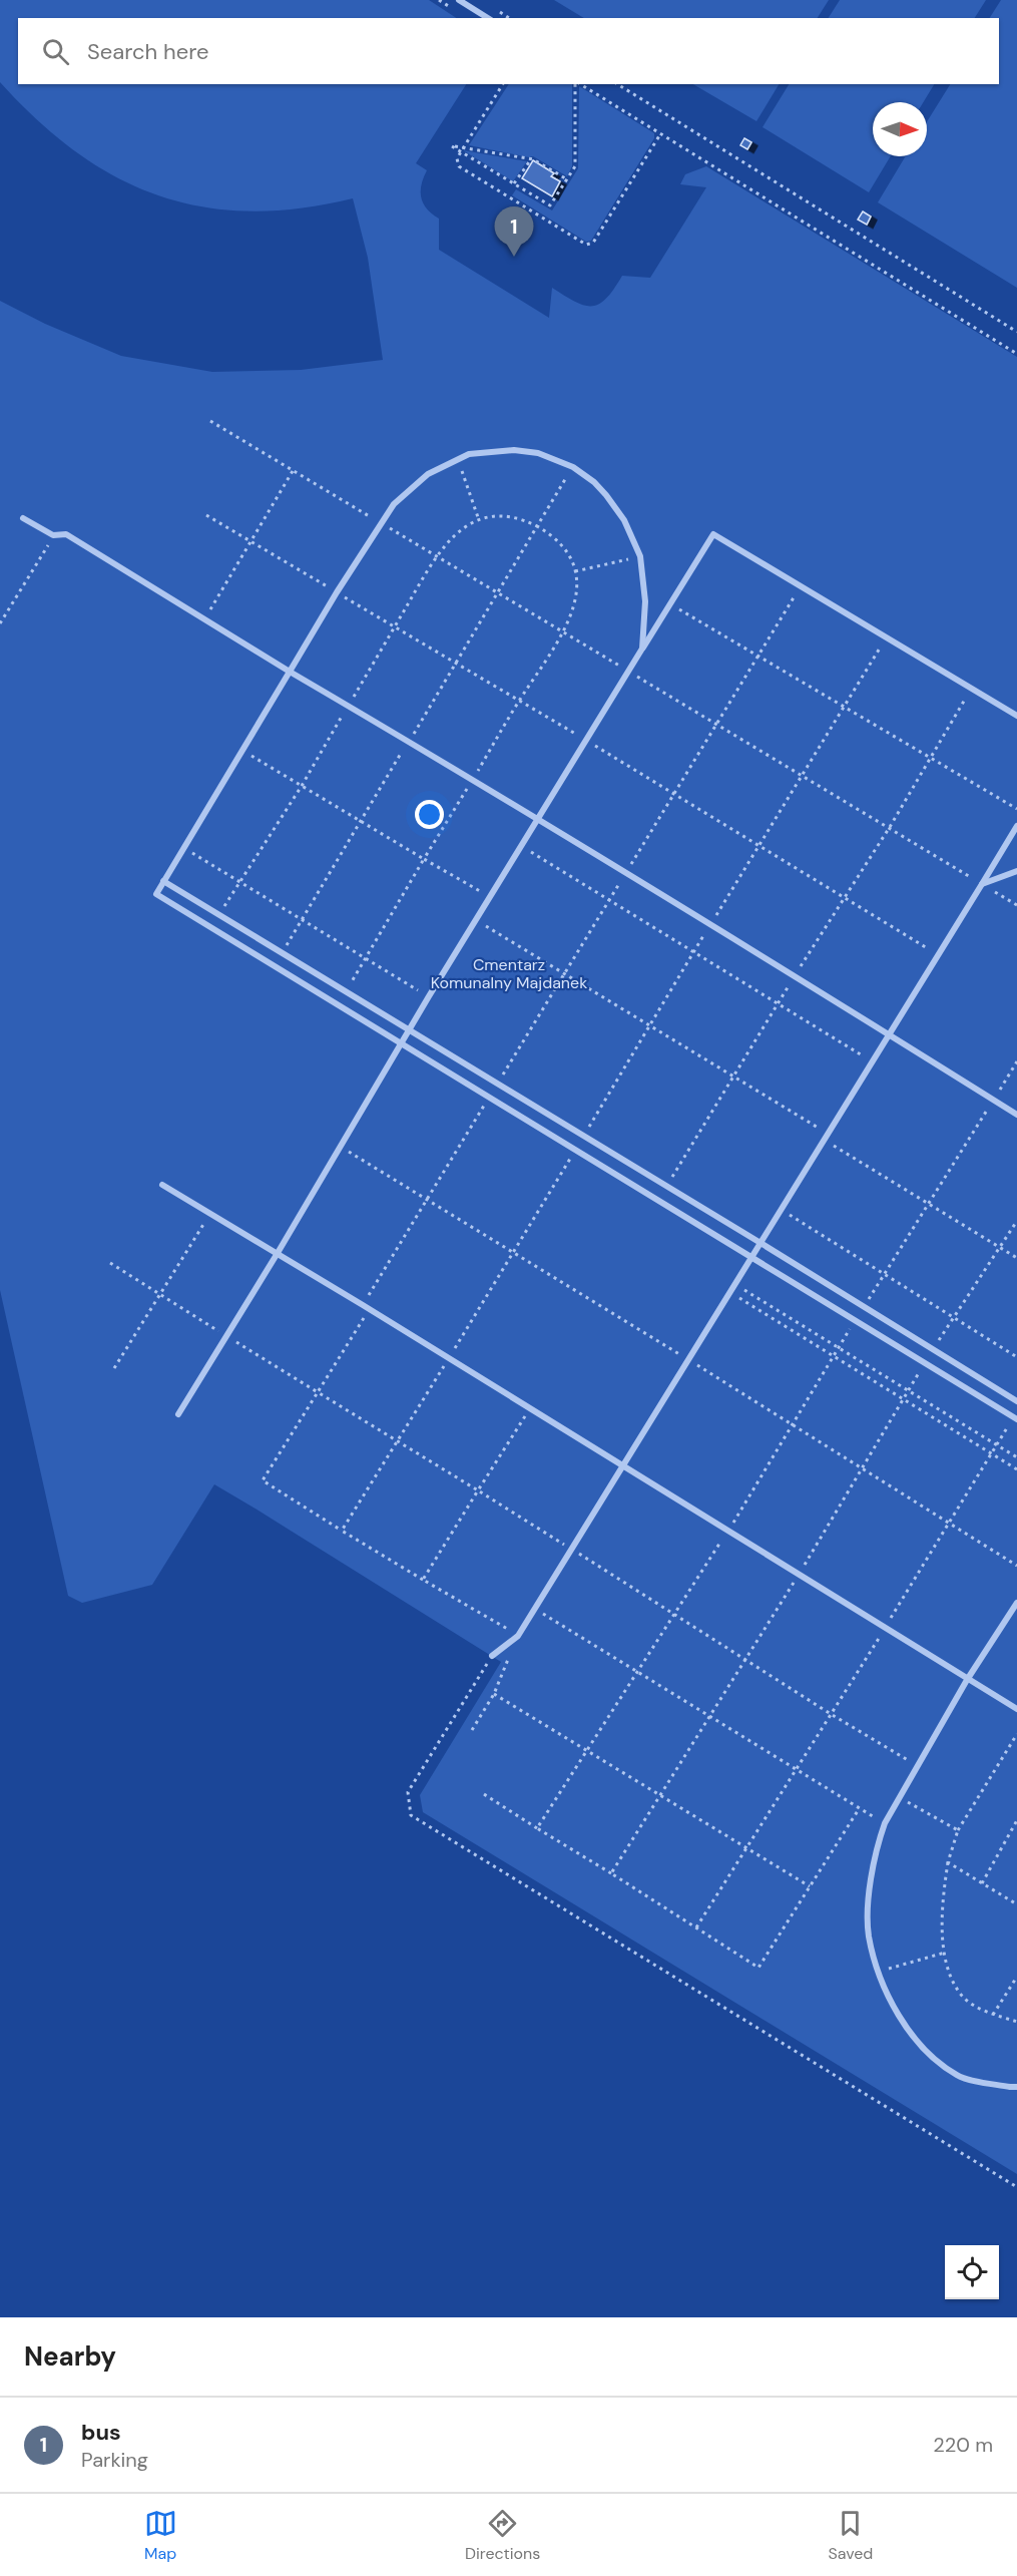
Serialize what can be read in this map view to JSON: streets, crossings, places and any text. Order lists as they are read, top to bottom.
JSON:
{
  "parks": ["Cmentarz Komunalny Majdanek"],
  "north": "right",
  "page": {
    "search": "Search here",
    "pins": "1",
    "heading": "Nearby",
    "list": [
      {
        "mark": "1",
        "name": "bus",
        "note": "Parking",
        "value": "220 m"
      }
    ],
    "nav": ["Map", "Directions", "Saved"]
  }
}
